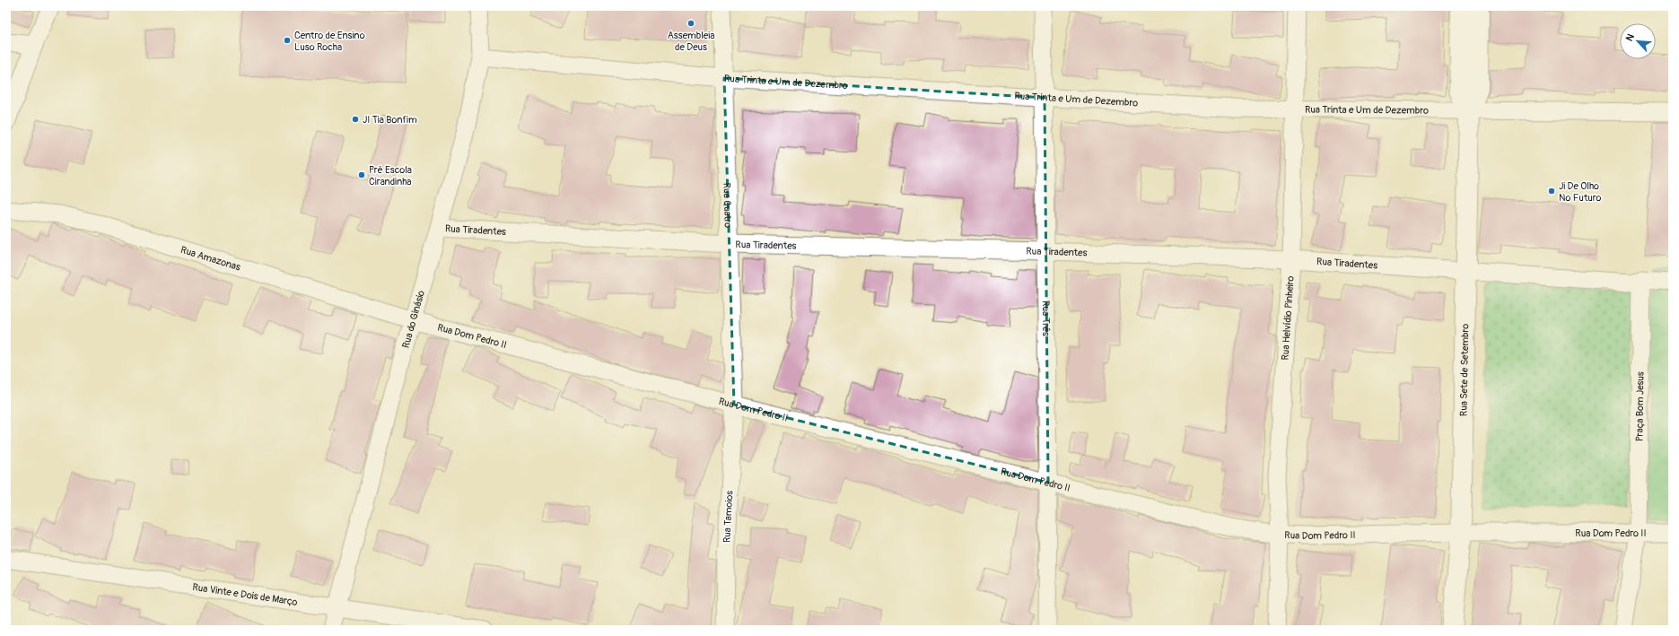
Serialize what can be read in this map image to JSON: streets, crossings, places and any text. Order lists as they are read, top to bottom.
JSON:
{
  "streets": {
    "street": [
      "Rua Trinta e Um de Dezembro",
      "Rua Quatro",
      "Rua Tiradentes",
      "Rua Amazonas",
      "Rua Três",
      "Rua Helvídio Pinheiro",
      "Rua do Ginásio",
      "Rua Dom Pedro II",
      "Rua Sete de Setembro",
      "Praça Bom Jesus",
      "Rua Tamoios",
      "Rua Vinte e Dois de Março"
    ]
  },
  "crossings": [
    ["Rua Trinta e Um de Dezembro", "Rua Quatro"],
    ["Rua Trinta e Um de Dezembro", "Rua Três"],
    ["Rua Trinta e Um de Dezembro", "Rua Helvídio Pinheiro"],
    ["Rua Trinta e Um de Dezembro", "Rua do Ginásio"],
    ["Rua Trinta e Um de Dezembro", "Rua Sete de Setembro"],
    ["Rua Quatro", "Rua Tiradentes"],
    ["Rua Quatro", "Rua Dom Pedro II"],
    ["Rua Quatro", "Rua Tamoios"],
    ["Rua Tiradentes", "Rua Três"],
    ["Rua Tiradentes", "Rua Helvídio Pinheiro"],
    ["Rua Tiradentes", "Rua do Ginásio"],
    ["Rua Tiradentes", "Rua Sete de Setembro"],
    ["Rua Tiradentes", "Praça Bom Jesus"],
    ["Rua Amazonas", "Rua do Ginásio"],
    ["Rua Amazonas", "Rua Dom Pedro II"],
    ["Rua Três", "Rua Dom Pedro II"],
    ["Rua Helvídio Pinheiro", "Rua Dom Pedro II"],
    ["Rua do Ginásio", "Rua Dom Pedro II"],
    ["Rua do Ginásio", "Rua Vinte e Dois de Março"],
    ["Rua Dom Pedro II", "Rua Sete de Setembro"],
    ["Rua Dom Pedro II", "Praça Bom Jesus"],
    ["Rua Dom Pedro II", "Rua Tamoios"]
  ],
  "places": [
    "Assembleia de Deus",
    "Centro de Ensino Luso Rocha",
    "JI Tia Bonfim",
    "Pré Escola Cirandinha",
    "Ji De Olho No Futuro"
  ],
  "north": "top left"
}
